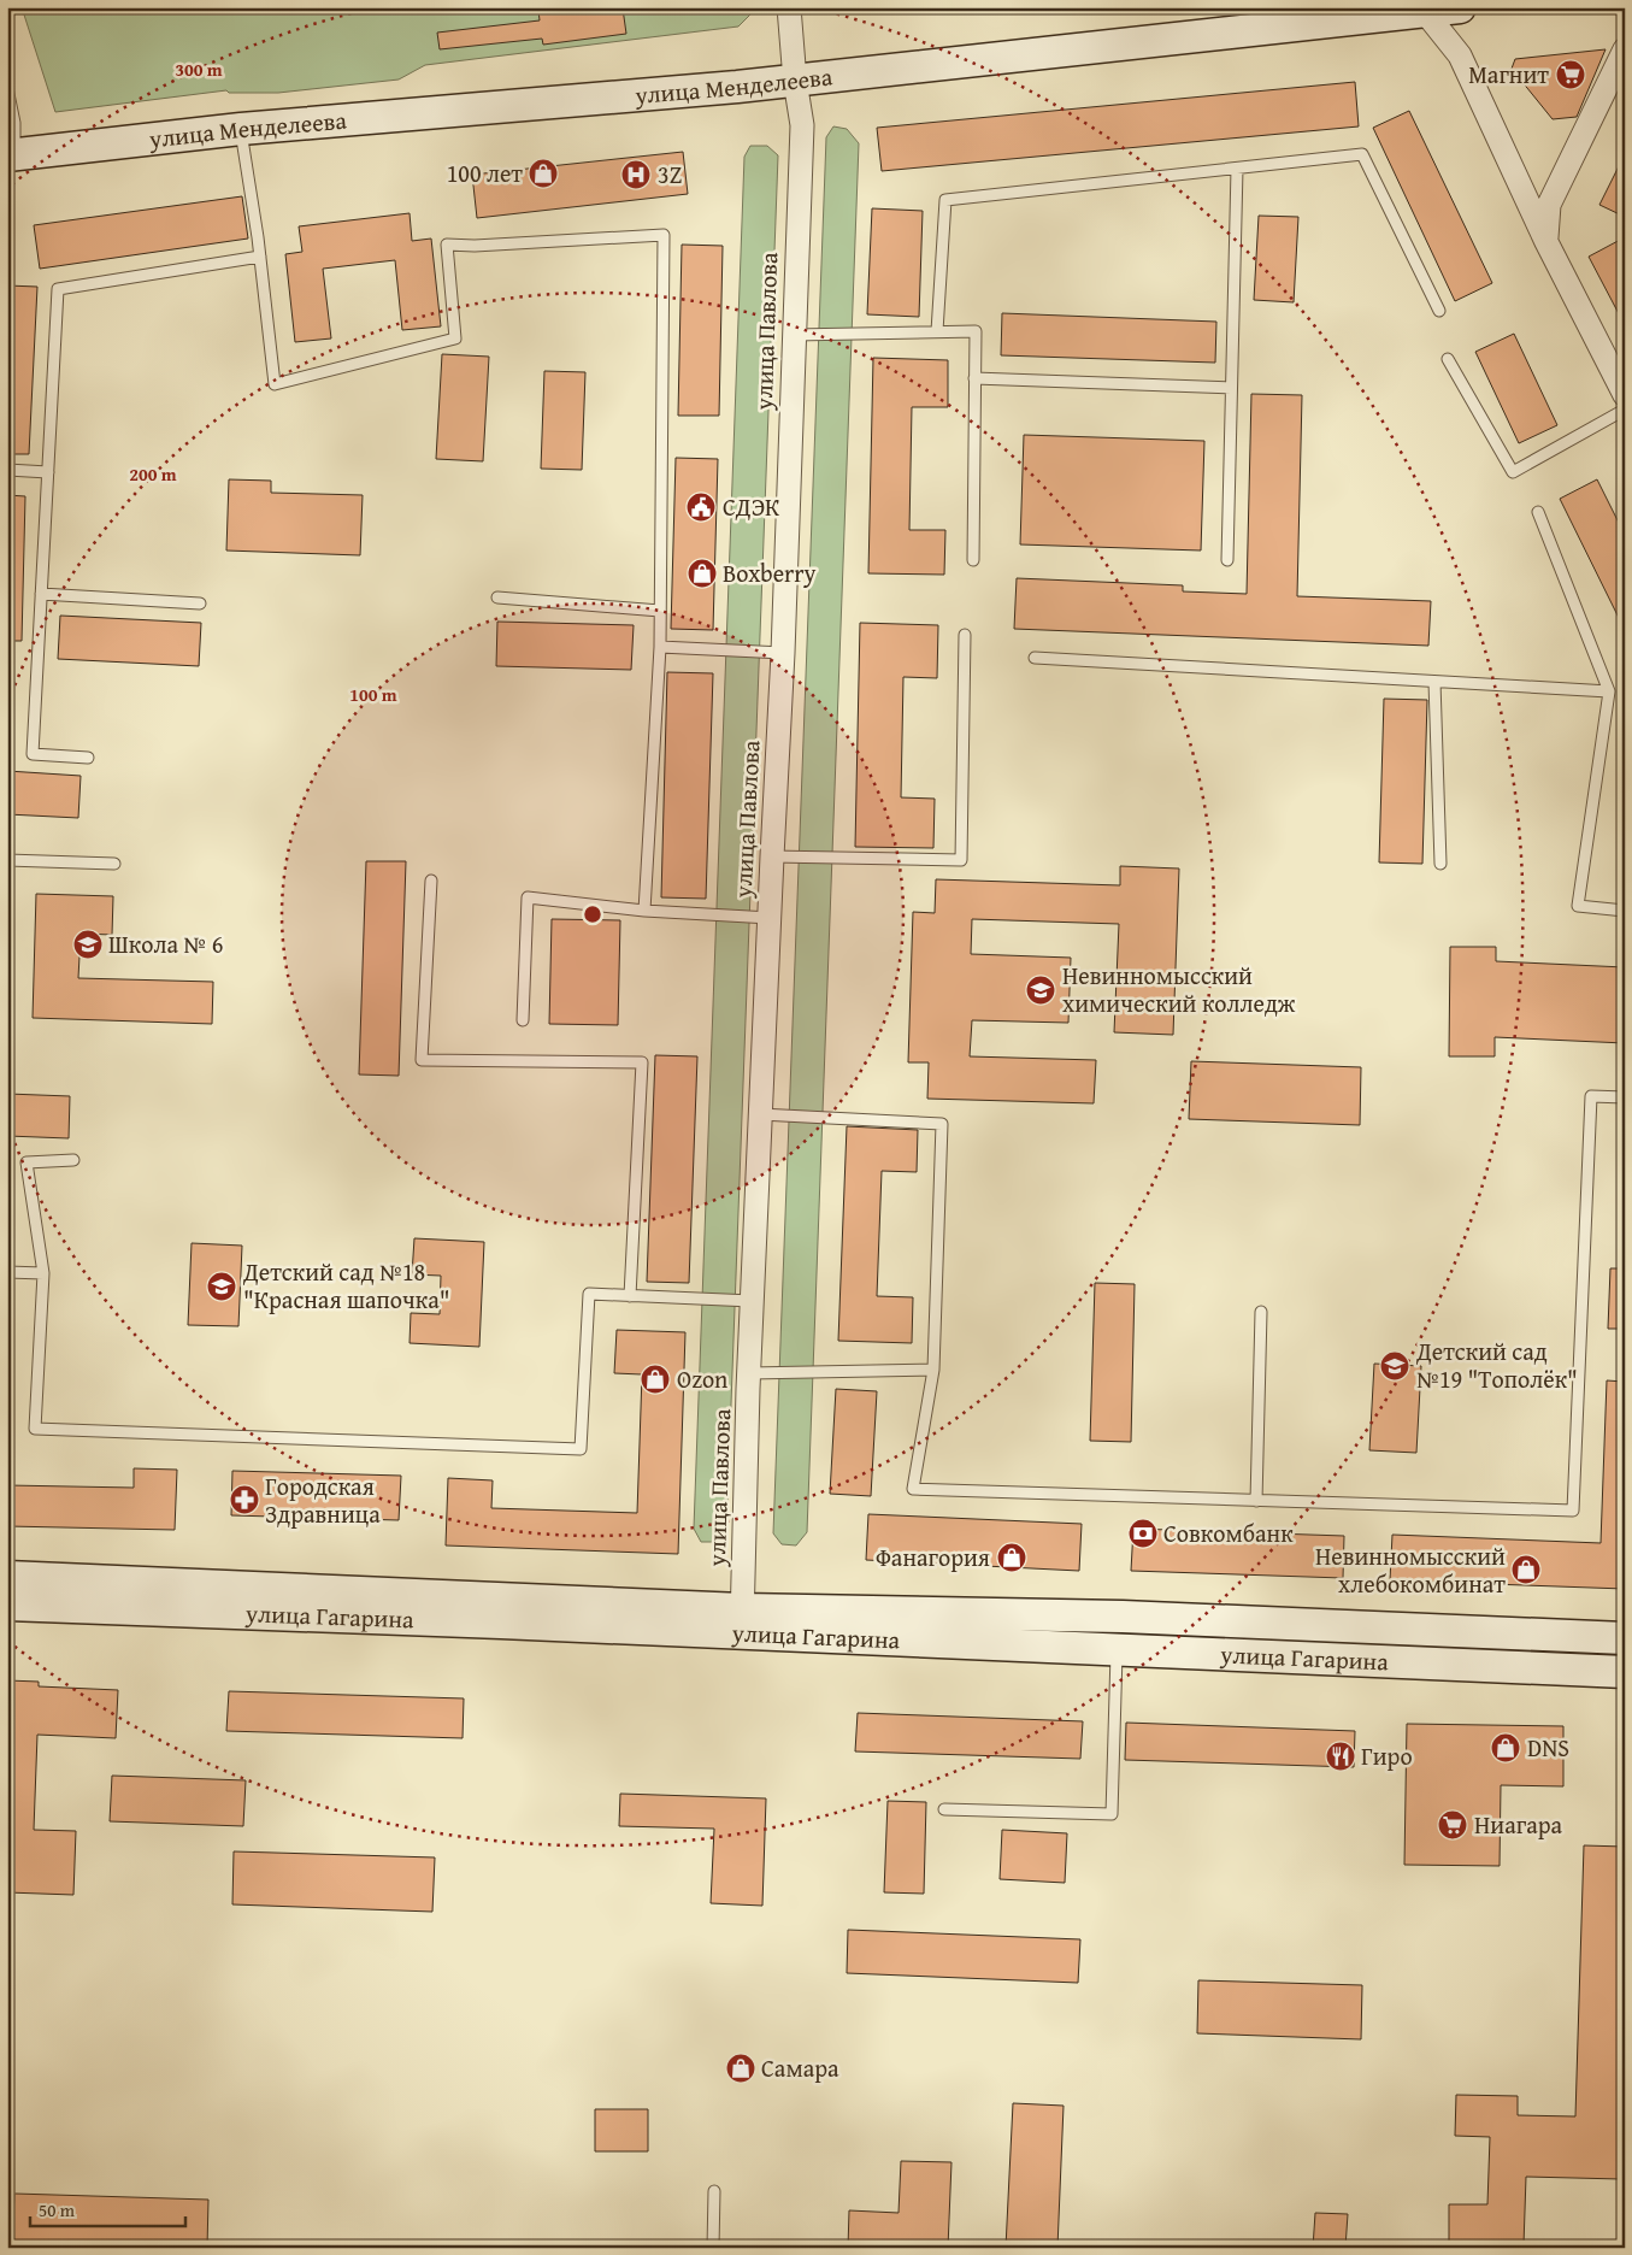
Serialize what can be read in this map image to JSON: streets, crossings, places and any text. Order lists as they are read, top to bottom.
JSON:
{
  "streets": {
    "main road": ["улица Менделеева", "улица Гагарина"],
    "street": ["улица Павлова"]
  },
  "crossings": [
    ["улица Менделеева", "улица Павлова"],
    ["улица Павлова", "улица Гагарина"]
  ],
  "places": {
    "supermarket": ["Магнит", "Ниагара"],
    "shop": [
      "100 лет",
      "Boxberry",
      "Ozon",
      "Фанагория",
      "Невинномысский хлебокомбинат",
      "DNS",
      "Самара"
    ],
    "hospital": ["3Z"],
    "public building": ["СДЭК"],
    "school or university": [
      "Школа № 6",
      "Невинномысский химический колледж",
      "Детский сад №18 \"Красная шапочка\"",
      "Детский сад №19 \"Тополёк\""
    ],
    "pharmacy": ["Городская Здравница"],
    "bank": ["Совкомбанк"],
    "restaurant": ["Гиро"]
  },
  "scale_bar": "50 m",
  "rings": ["300 m", "200 m", "100 m"]
}
